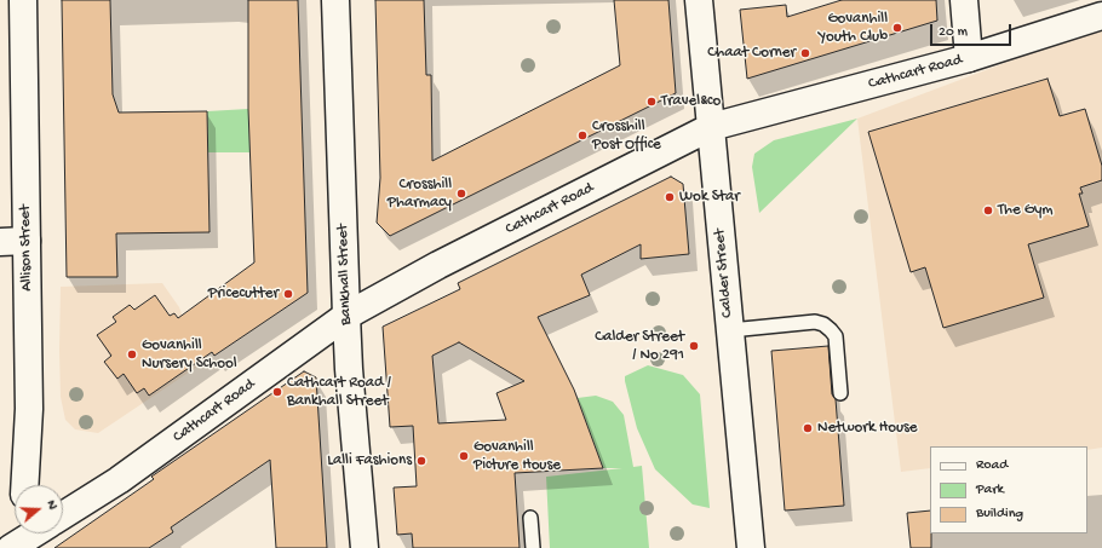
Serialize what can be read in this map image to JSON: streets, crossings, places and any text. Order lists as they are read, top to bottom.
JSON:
{
  "streets": {
    "street": [
      "Cathcart Road",
      "Allison Street",
      "Calder Street",
      "Bankhall Street"
    ]
  },
  "crossings": [
    ["Cathcart Road", "Calder Street"],
    ["Cathcart Road", "Bankhall Street"]
  ],
  "places": [
    "Govanhill Youth Club",
    "Chaat Corner",
    "Travel&co",
    "Crosshill Post Office",
    "Crosshill Pharmacy",
    "Wok Star",
    "The Gym",
    "Pricecutter",
    "Calder Street / No 291",
    "Govanhill Nursery School",
    "Cathcart Road / Bankhall Street",
    "Network House",
    "Govanhill Picture House",
    "Lalli Fashions"
  ],
  "legend": ["Road", "Park", "Building"],
  "scale_bar": "20 m",
  "north": "right"
}
